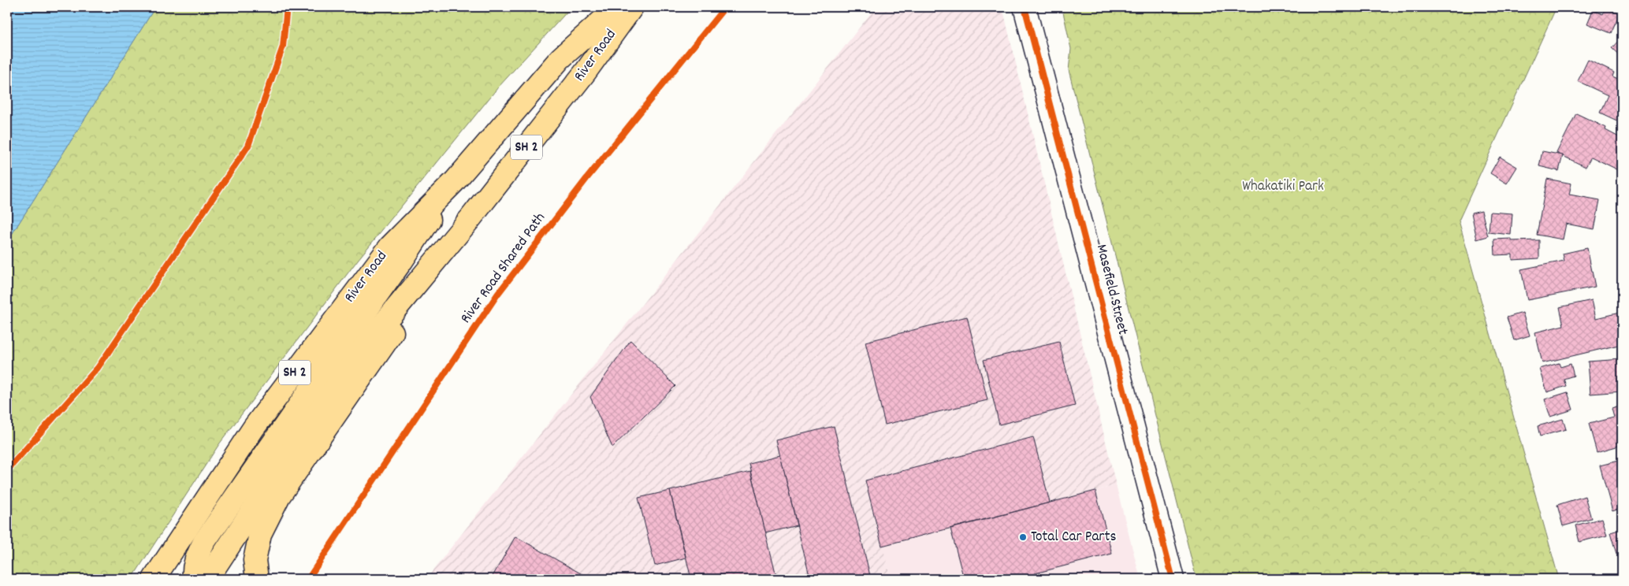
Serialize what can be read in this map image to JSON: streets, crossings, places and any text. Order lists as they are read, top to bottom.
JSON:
{
  "streets": {
    "highway": ["River Road", "SH 2"],
    "street": ["Masefield Street"],
    "cycle path": ["River Road Shared Path"]
  },
  "parks": ["Whakatiki Park"],
  "places": ["Total Car Parts"]
}
